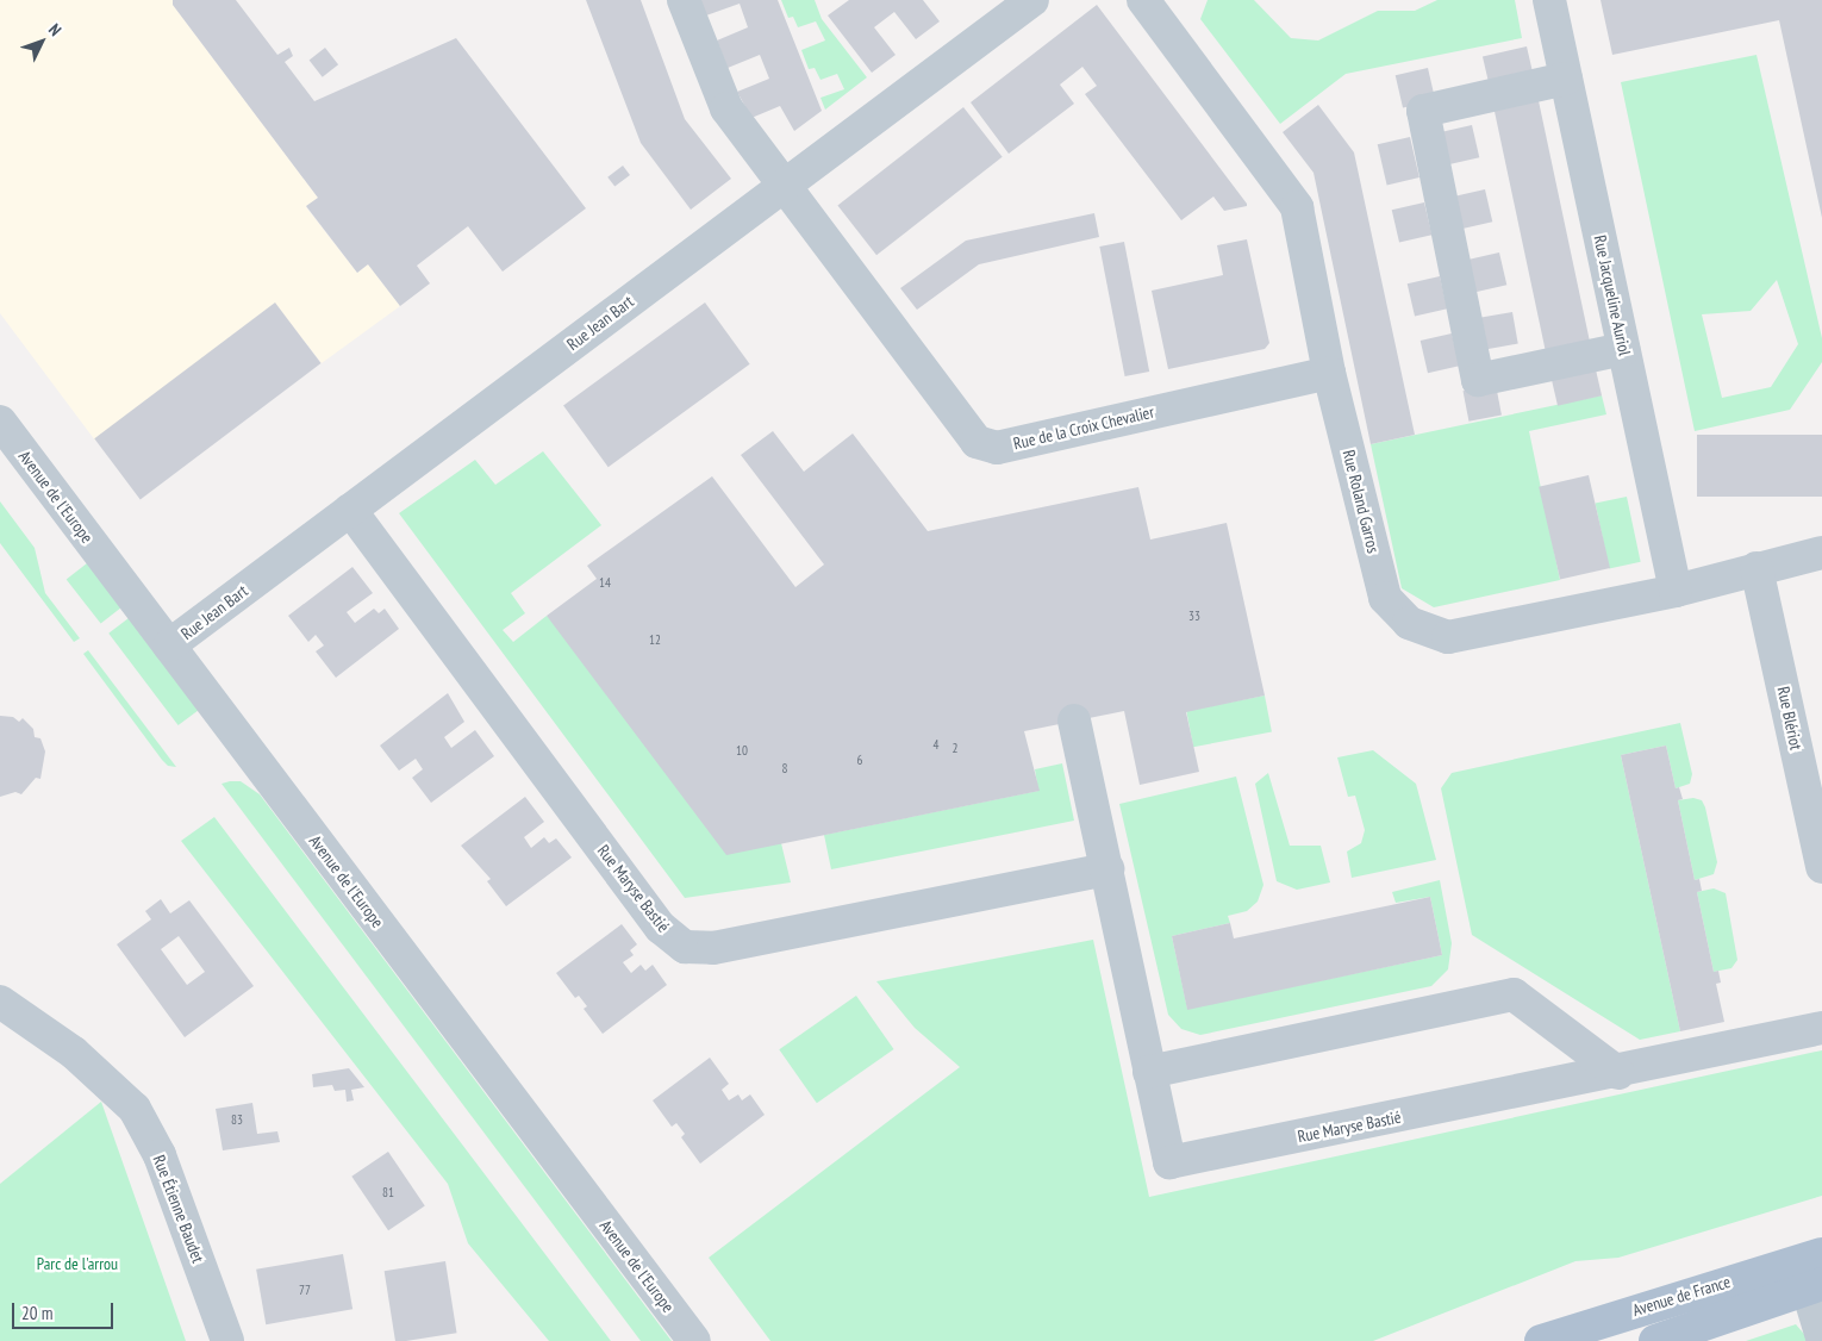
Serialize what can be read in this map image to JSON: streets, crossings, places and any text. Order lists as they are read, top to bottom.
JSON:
{
  "streets": {
    "main road": ["Avenue de France"],
    "street": [
      "Rue Jacqueline Auriol",
      "Rue Jean Bart",
      "Rue de la Croix Chevalier",
      "Avenue de l'Europe",
      "Rue Roland Garros",
      "Rue Blériot",
      "Rue Maryse Bastié",
      "Rue Étienne Baudet"
    ]
  },
  "crossings": [
    ["Rue Jacqueline Auriol", "Rue Roland Garros"],
    ["Rue Jean Bart", "Rue de la Croix Chevalier"],
    ["Rue Jean Bart", "Avenue de l'Europe"],
    ["Rue Jean Bart", "Rue Maryse Bastié"],
    ["Rue de la Croix Chevalier", "Rue Roland Garros"],
    ["Rue Roland Garros", "Rue Blériot"]
  ],
  "parks": ["Parc de l'arrou"],
  "house_numbers": [
    "14",
    "33",
    "12",
    "4",
    "2",
    "10",
    "6",
    "8",
    "83",
    "81",
    "77"
  ],
  "scale_bar": "20 m",
  "north": "top right"
}
